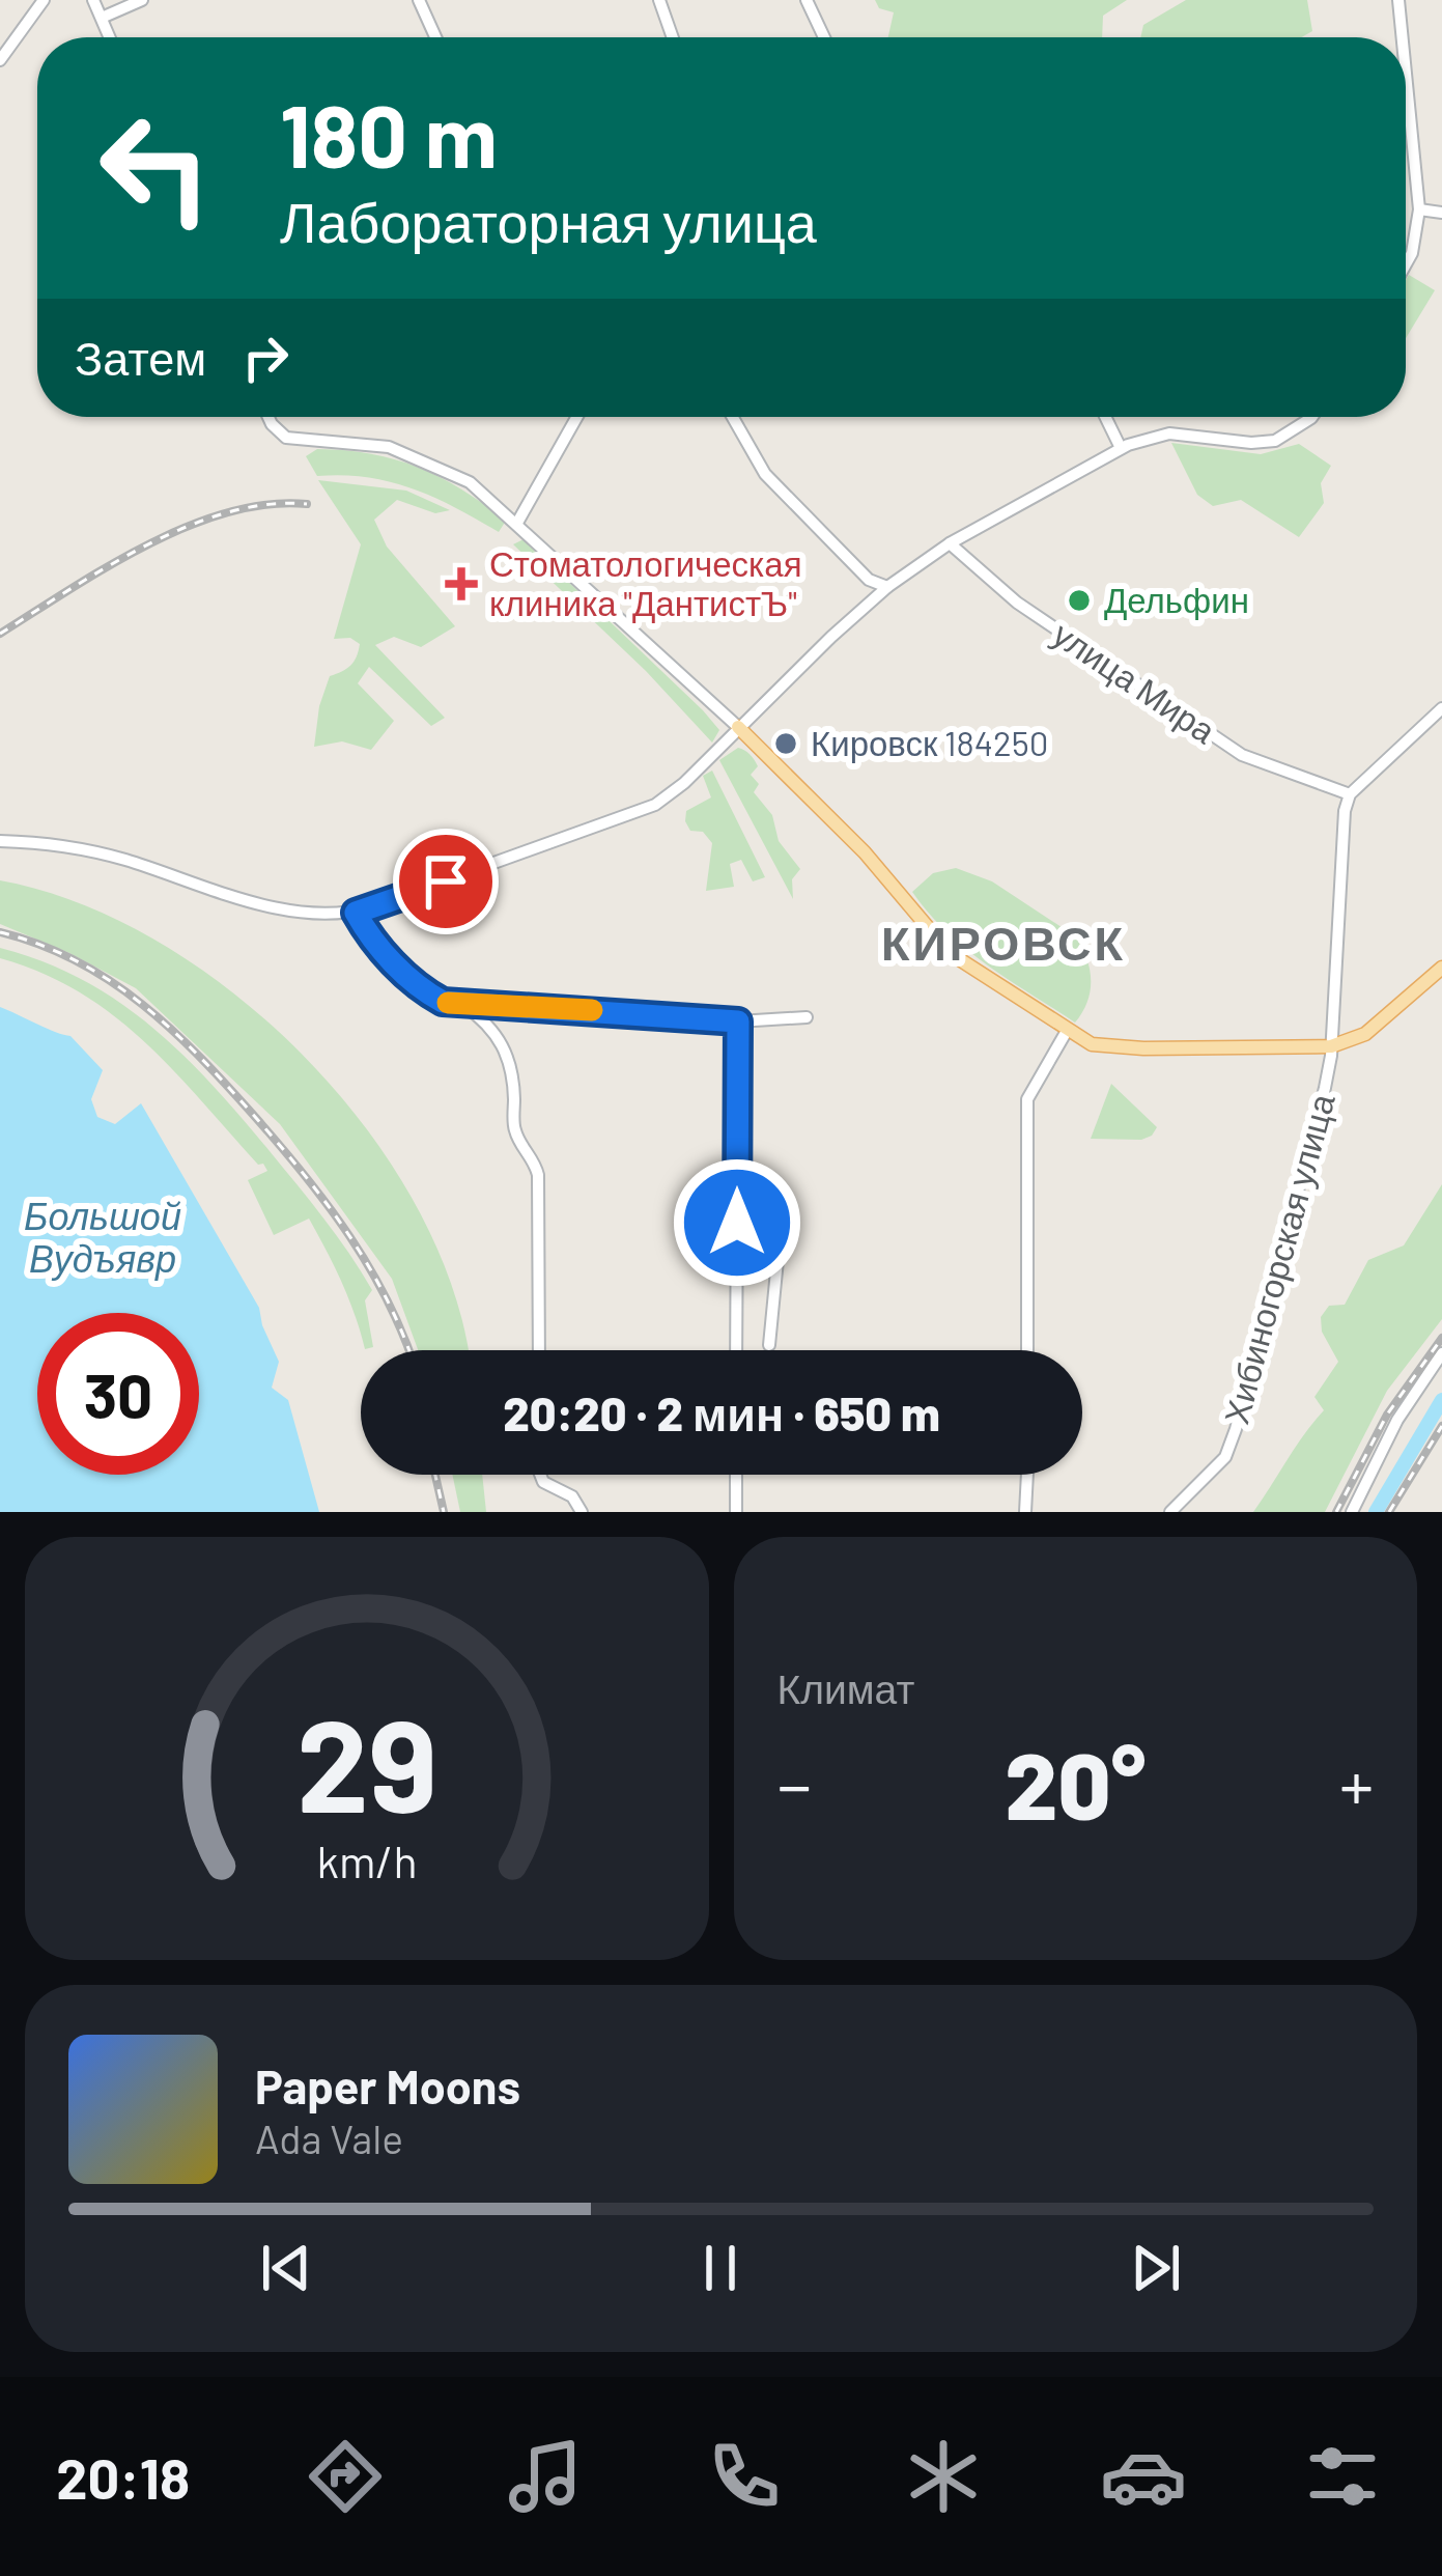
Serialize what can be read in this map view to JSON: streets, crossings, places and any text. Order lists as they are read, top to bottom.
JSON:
{
  "streets": {
    "street": ["улица Мира", "Хибиногорская улица"]
  },
  "crossings": [
    ["улица Мира", "Хибиногорская улица"]
  ],
  "districts": ["КИРОВСК"],
  "water": ["Большой Вудъявр"],
  "places": {
    "health": ["Стоматологическая клиника \"ДантистЪ\""],
    "other": ["Дельфин", "Кировск 184250"]
  },
  "page": {
    "turn": ["180 m", "Лабораторная улица"],
    "then": "Затем",
    "limit": "30",
    "trip": "20:20 · 2 мин · 650 m",
    "tile": "Климат",
    "heat": ["−", "20°", "+"],
    "song": ["Paper Moons", "Ada Vale"],
    "tabs": "20:18",
    "gauge": ["29", "km/h"]
  }
}
